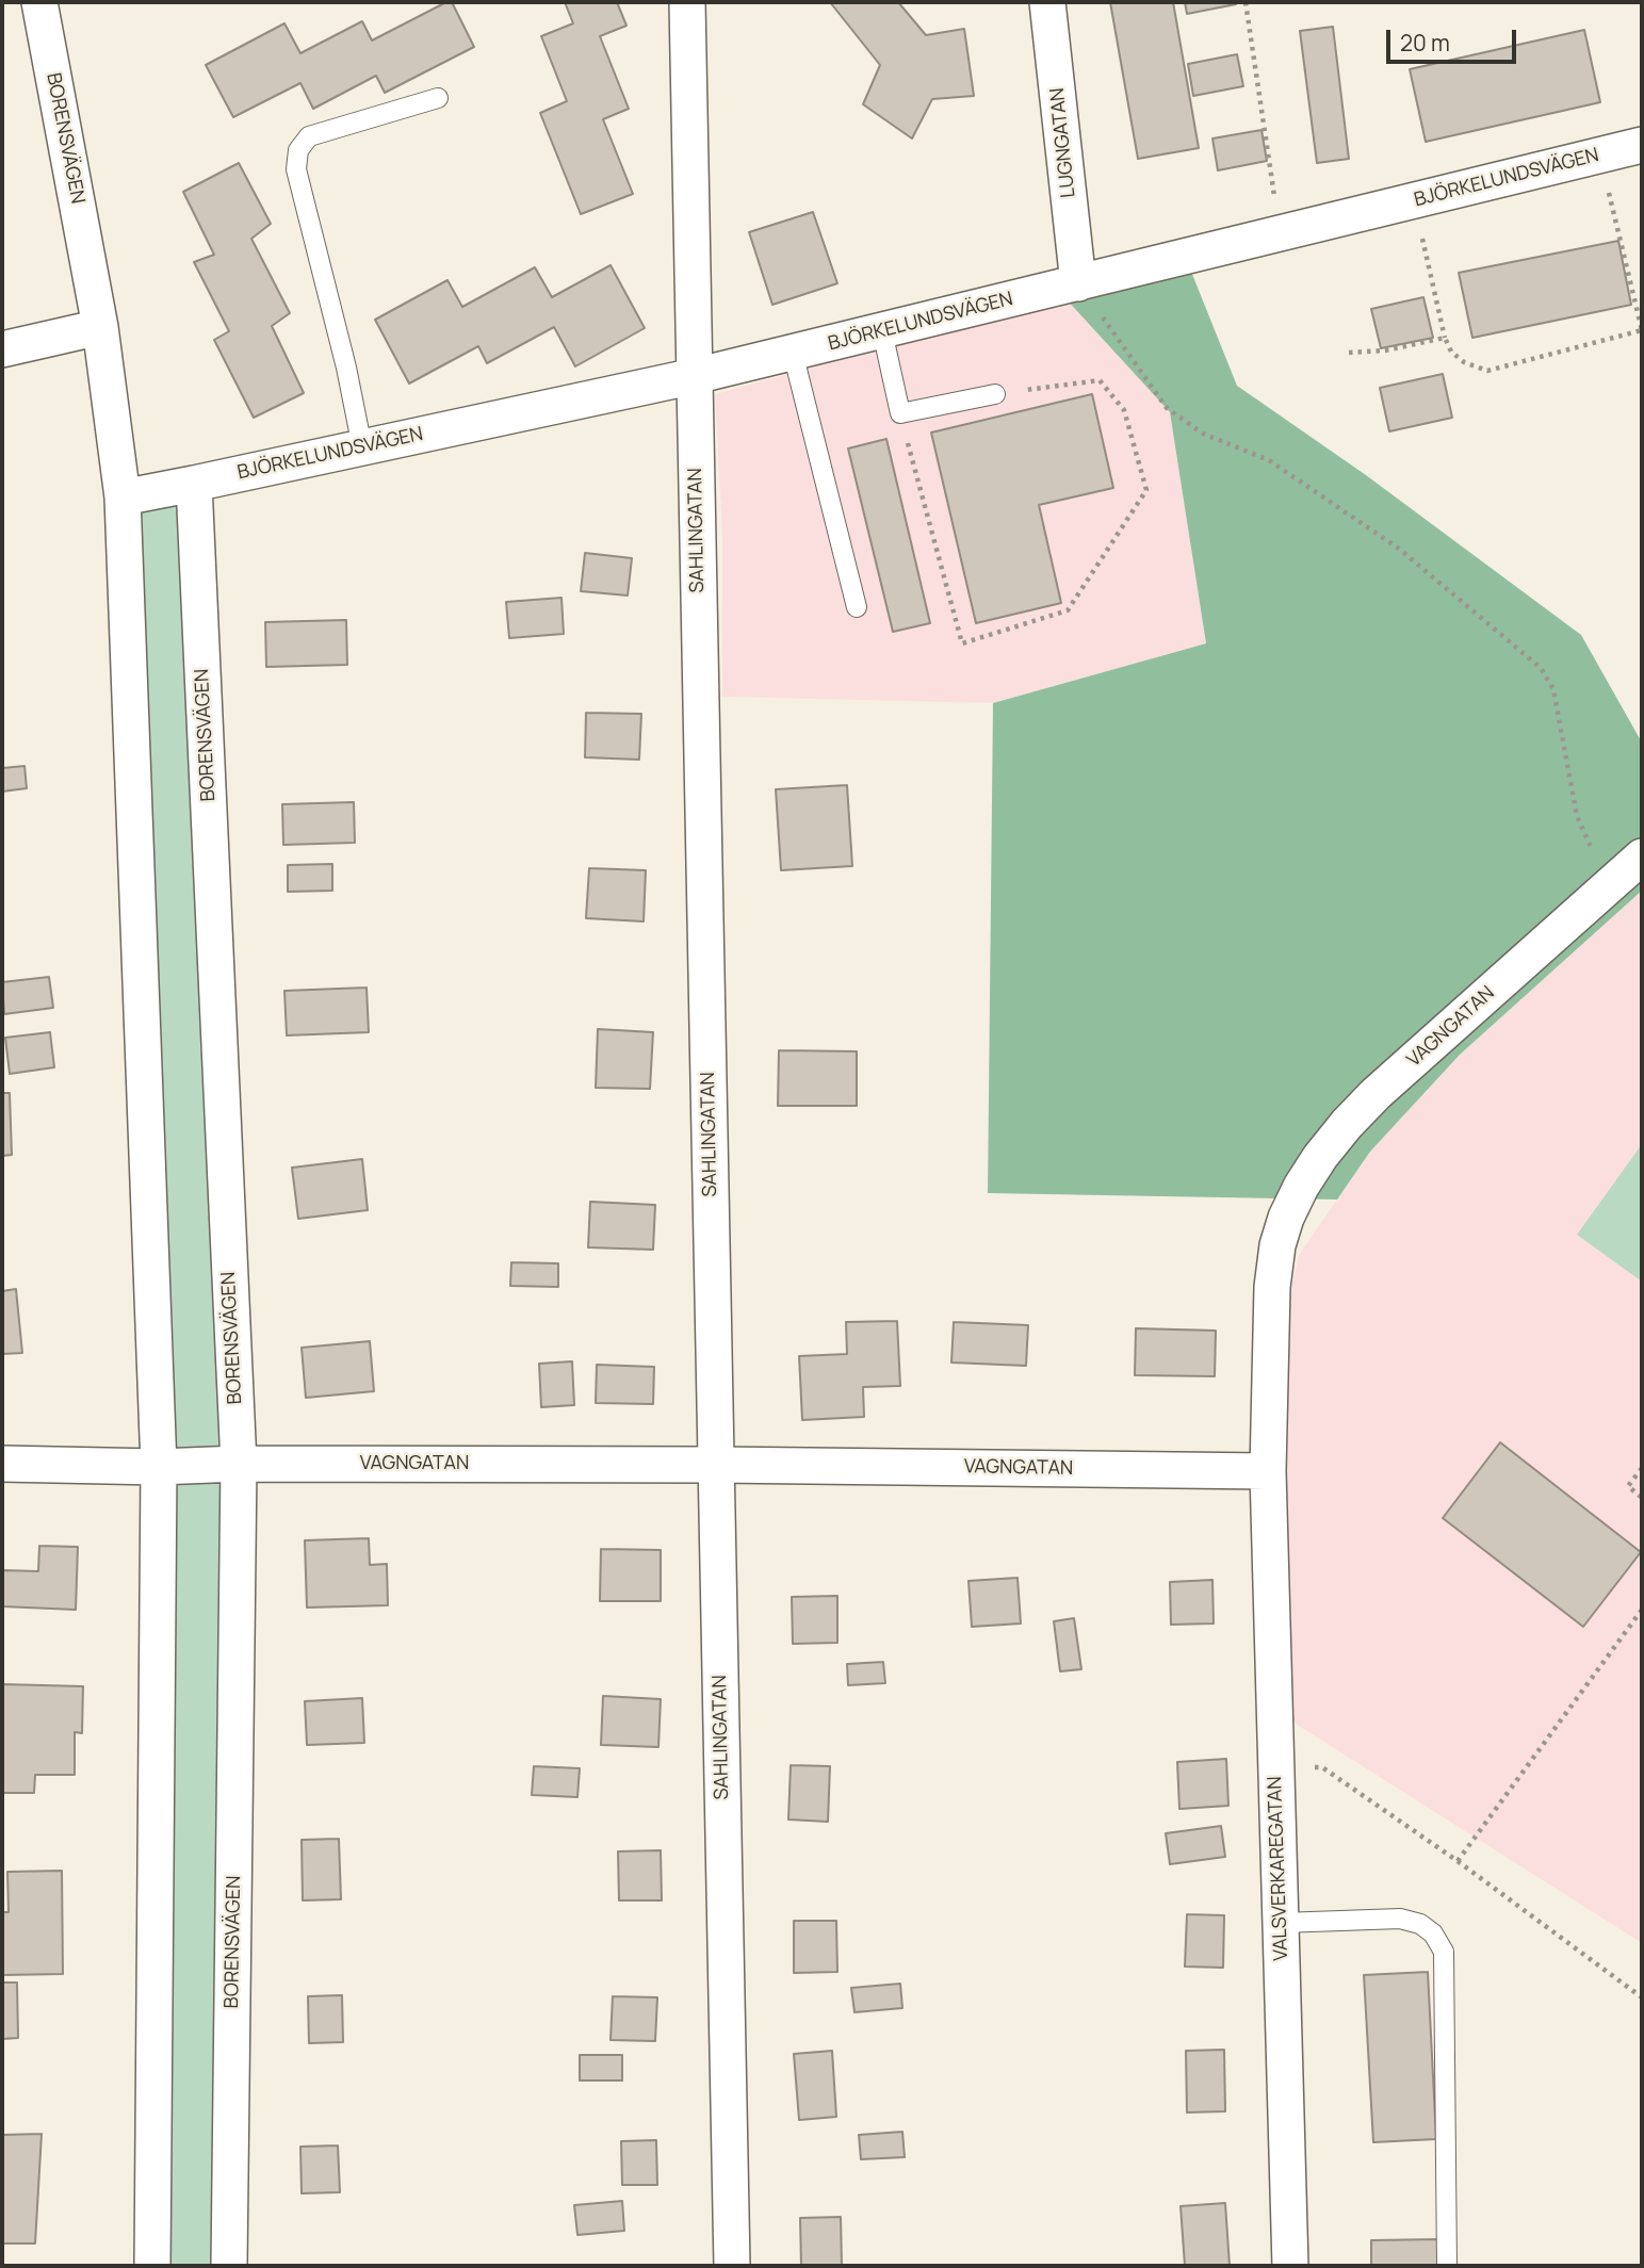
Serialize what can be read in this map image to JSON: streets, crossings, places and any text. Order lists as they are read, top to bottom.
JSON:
{
  "streets": {
    "street": [
      "BORENSVÄGEN",
      "LUGNGATAN",
      "BJÖRKELUNDSVÄGEN",
      "SAHLINGATAN",
      "VAGNGATAN",
      "VALSVERKAREGATAN"
    ]
  },
  "crossings": [
    ["BORENSVÄGEN", "BJÖRKELUNDSVÄGEN"],
    ["BORENSVÄGEN", "VAGNGATAN"],
    ["LUGNGATAN", "BJÖRKELUNDSVÄGEN"],
    ["BJÖRKELUNDSVÄGEN", "SAHLINGATAN"],
    ["SAHLINGATAN", "VAGNGATAN"],
    ["VAGNGATAN", "VALSVERKAREGATAN"]
  ],
  "scale_bar": "20 m"
}
